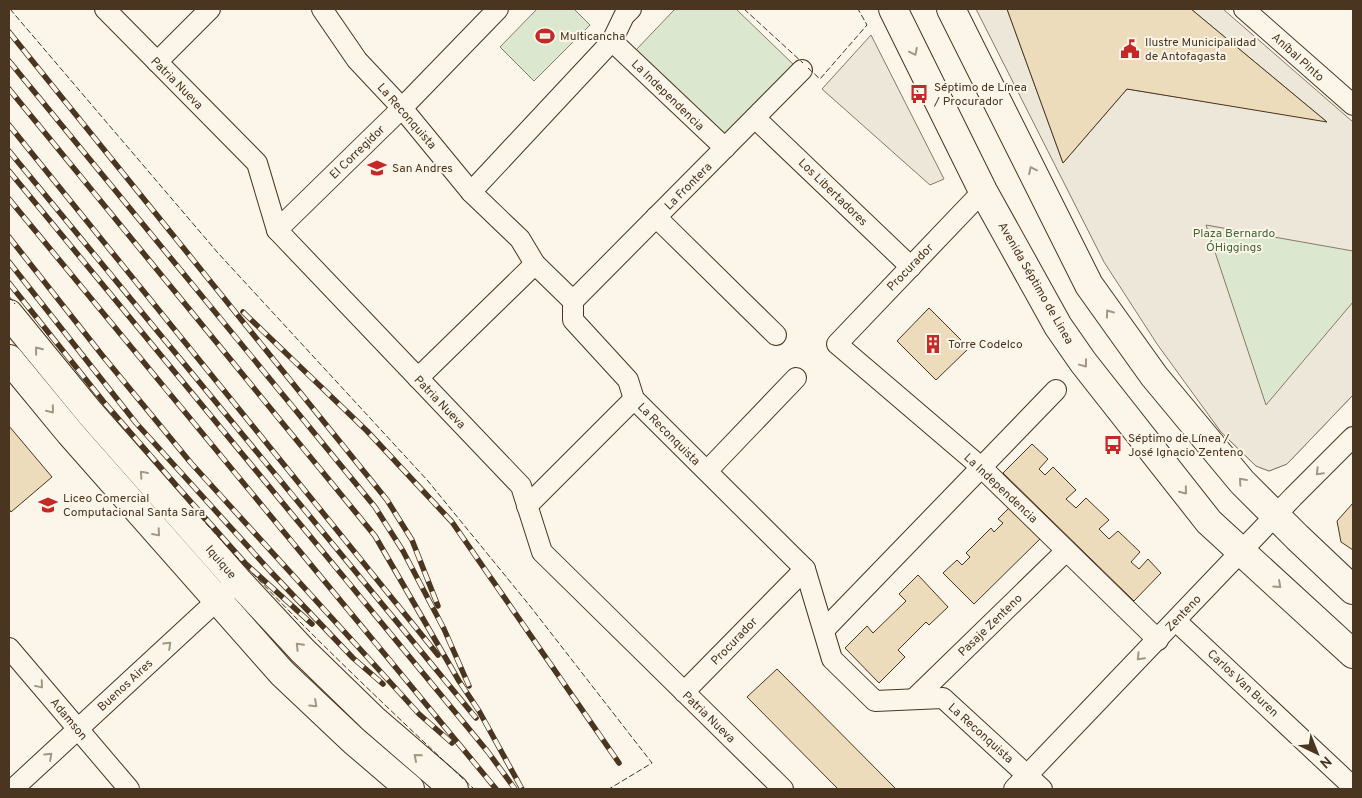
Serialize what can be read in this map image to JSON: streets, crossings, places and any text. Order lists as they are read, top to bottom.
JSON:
{
  "streets": {
    "main road": ["Avenida Séptimo de Linea", "Iquique"],
    "street": [
      "Aníbal Pinto",
      "Patria Nueva",
      "La Independencia",
      "La Reconquista",
      "El Corregidor",
      "La Frontera",
      "Los Libertadores",
      "Procurador",
      "Zenteno",
      "Pasaje Zenteno",
      "Carlos Van Buren",
      "Buenos Aires",
      "Adamson"
    ]
  },
  "crossings": [
    ["Patria Nueva", "El Corregidor"],
    ["Patria Nueva", "Procurador"],
    ["La Independencia", "La Frontera"],
    ["La Independencia", "Procurador"],
    ["La Independencia", "Zenteno"],
    ["La Independencia", "Pasaje Zenteno"],
    ["La Reconquista", "El Corregidor"],
    ["La Reconquista", "La Frontera"],
    ["La Reconquista", "Procurador"],
    ["La Reconquista", "Zenteno"],
    ["La Reconquista", "Pasaje Zenteno"],
    ["La Frontera", "Los Libertadores"],
    ["Los Libertadores", "Procurador"],
    ["Procurador", "Avenida Séptimo de Linea"],
    ["Avenida Séptimo de Linea", "Zenteno"],
    ["Iquique", "Buenos Aires"],
    ["Zenteno", "Carlos Van Buren"],
    ["Buenos Aires", "Adamson"]
  ],
  "one_way": ["Zenteno", "Buenos Aires", "Adamson"],
  "parks": ["Plaza Bernardo O´Higgings"],
  "places": {
    "sports": ["Multicancha"],
    "public building": ["Ilustre Municipalidad de Antofagasta"],
    "bus stop": ["Séptimo de Línea / Procurador", "Séptimo de Línea / José Ignacio Zenteno"],
    "school or university": ["San Andres", "Liceo Comercial Computacional Santa Sara"],
    "building": ["Torre Codelco"]
  },
  "north": "bottom right"
}
